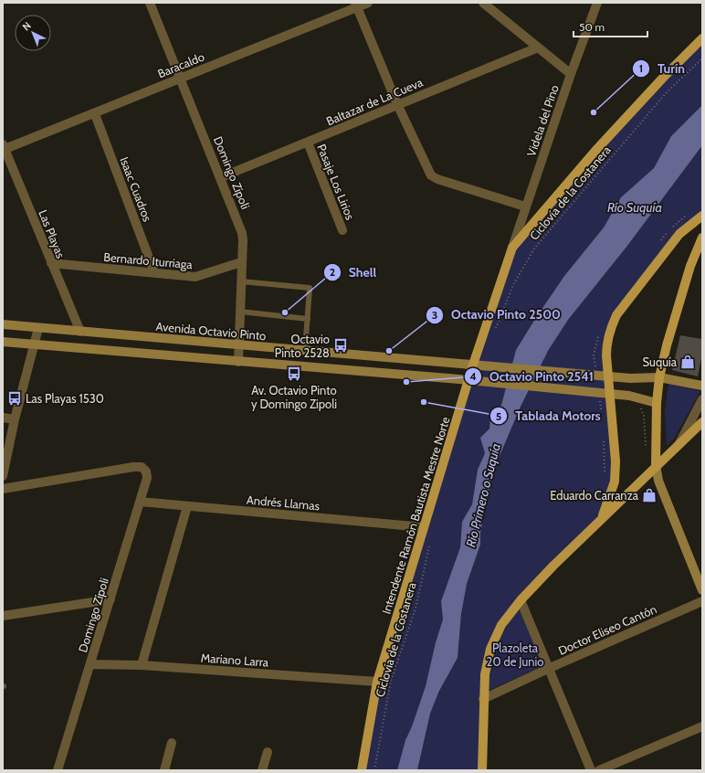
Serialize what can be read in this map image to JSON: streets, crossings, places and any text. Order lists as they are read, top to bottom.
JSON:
{
  "streets": {
    "main road": ["Avenida Octavio Pinto", "Intendente Ramón Bautista Mestre Norte"],
    "street": [
      "Baracaldo",
      "Baltazar de La Cueva",
      "Videla del Pino",
      "Domingo Zípoli",
      "Pasaje Los Lirios",
      "Isaac Cuadros",
      "Las Playas",
      "Bernardo Iturriaga",
      "Andrés Llamas",
      "Doctor Eliseo Cantón",
      "Mariano Larra"
    ],
    "path": ["Ciclovía de la Costanera"]
  },
  "crossings": [
    ["Baracaldo", "Domingo Zípoli"],
    ["Baracaldo", "Isaac Cuadros"],
    ["Baracaldo", "Las Playas"],
    ["Baltazar de La Cueva", "Domingo Zípoli"],
    ["Baltazar de La Cueva", "Pasaje Los Lirios"],
    ["Videla del Pino", "Intendente Ramón Bautista Mestre Norte"],
    ["Domingo Zípoli", "Bernardo Iturriaga"],
    ["Domingo Zípoli", "Avenida Octavio Pinto"],
    ["Domingo Zípoli", "Andrés Llamas"],
    ["Domingo Zípoli", "Mariano Larra"],
    ["Isaac Cuadros", "Bernardo Iturriaga"],
    ["Las Playas", "Bernardo Iturriaga"],
    ["Las Playas", "Avenida Octavio Pinto"],
    ["Avenida Octavio Pinto", "Intendente Ramón Bautista Mestre Norte"],
    ["Andrés Llamas", "Intendente Ramón Bautista Mestre Norte"],
    ["Intendente Ramón Bautista Mestre Norte", "Mariano Larra"]
  ],
  "water": ["Río Suquía", "Río Primero o Suquía"],
  "parks": ["Plazoleta 20 de Junio"],
  "places": {
    "other": [
      "Turín",
      "Shell",
      "Octavio Pinto 2500",
      "Octavio Pinto 2541",
      "Tablada Motors"
    ],
    "bus stop": ["Octavio Pinto 2528", "Av. Octavio Pinto y Domingo Zipoli", "Las Playas 1530"],
    "shop": ["Suquía", "Eduardo Carranza"]
  },
  "scale_bar": "50 m",
  "north": "top left"
}
